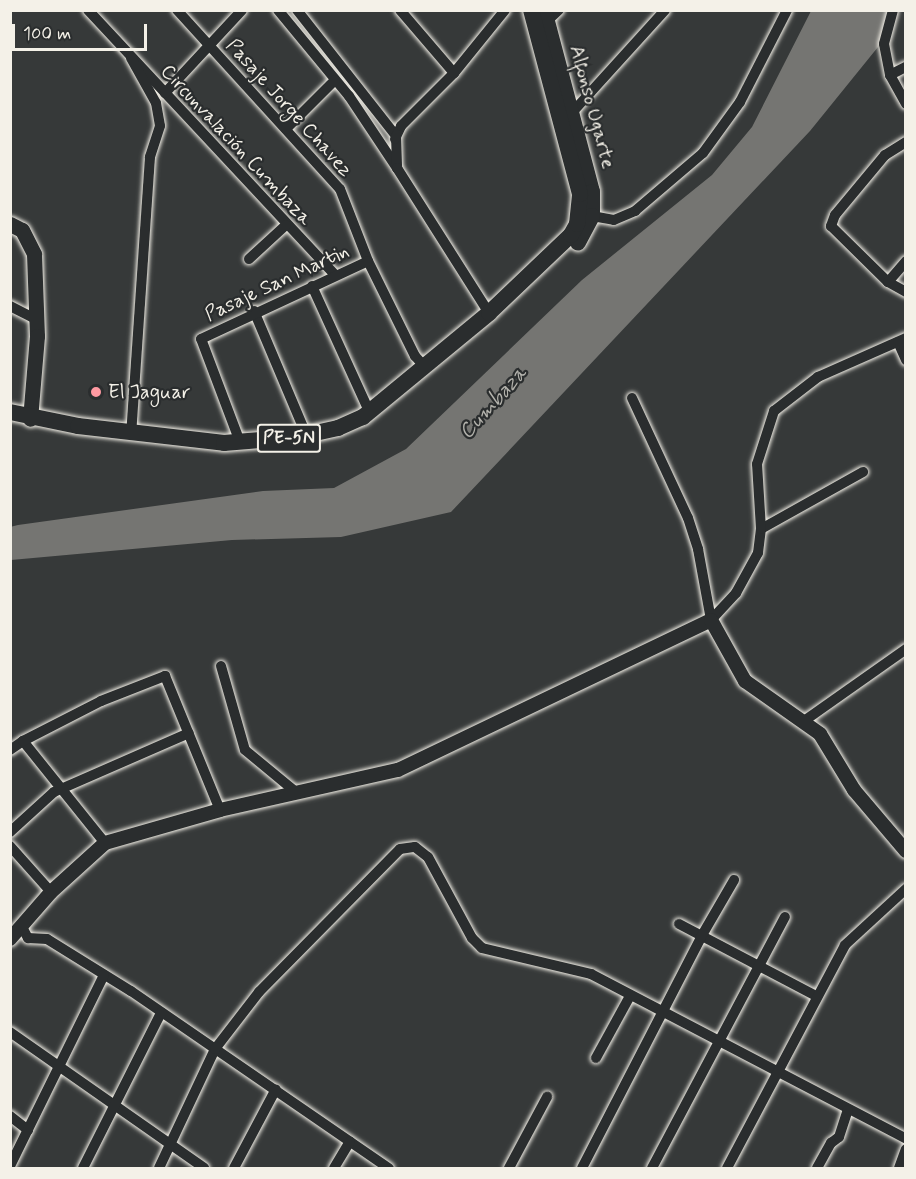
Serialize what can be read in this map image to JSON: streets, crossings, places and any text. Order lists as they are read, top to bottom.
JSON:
{
  "streets": {
    "main road": ["Alfonso Ugarte", "PE-5N"],
    "street": ["Pasaje Jorge Chavez", "Circunvalación Cumbaza", "Pasaje San Martin"]
  },
  "crossings": [
    ["Alfonso Ugarte", "PE-5N"],
    ["Pasaje Jorge Chavez", "Pasaje San Martin"],
    ["Pasaje Jorge Chavez", "PE-5N"],
    ["Circunvalación Cumbaza", "Pasaje San Martin"],
    ["Pasaje San Martin", "PE-5N"]
  ],
  "water": ["Cumbaza"],
  "places": ["El Jaguar"],
  "scale_bar": "100 m"
}
